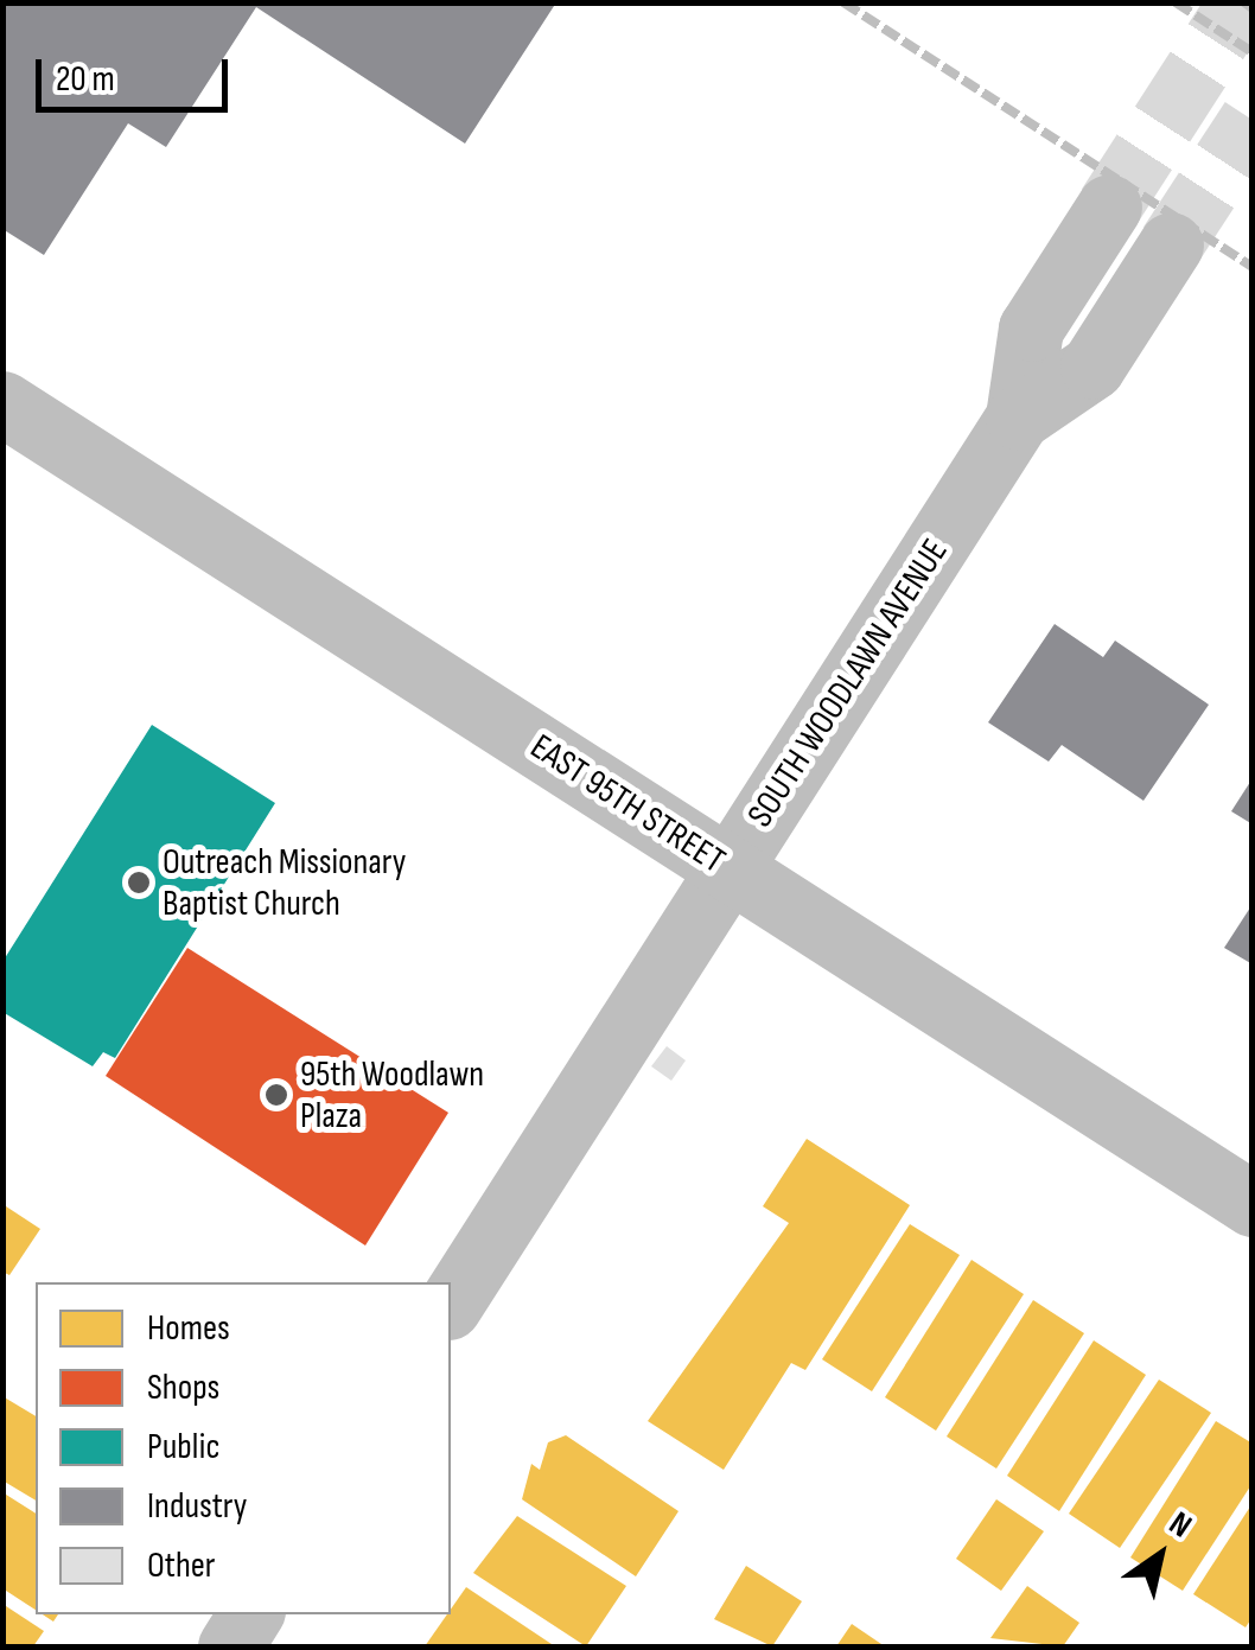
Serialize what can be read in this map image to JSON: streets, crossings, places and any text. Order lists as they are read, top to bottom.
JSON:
{
  "streets": {
    "street": ["SOUTH WOODLAWN AVENUE", "EAST 95TH STREET"]
  },
  "crossings": [
    ["SOUTH WOODLAWN AVENUE", "EAST 95TH STREET"]
  ],
  "places": ["Outreach Missionary Baptist Church", "95th Woodlawn Plaza"],
  "legend": [
    "Homes",
    "Shops",
    "Public",
    "Industry",
    "Other"
  ],
  "scale_bar": "20 m",
  "north": "top right"
}
